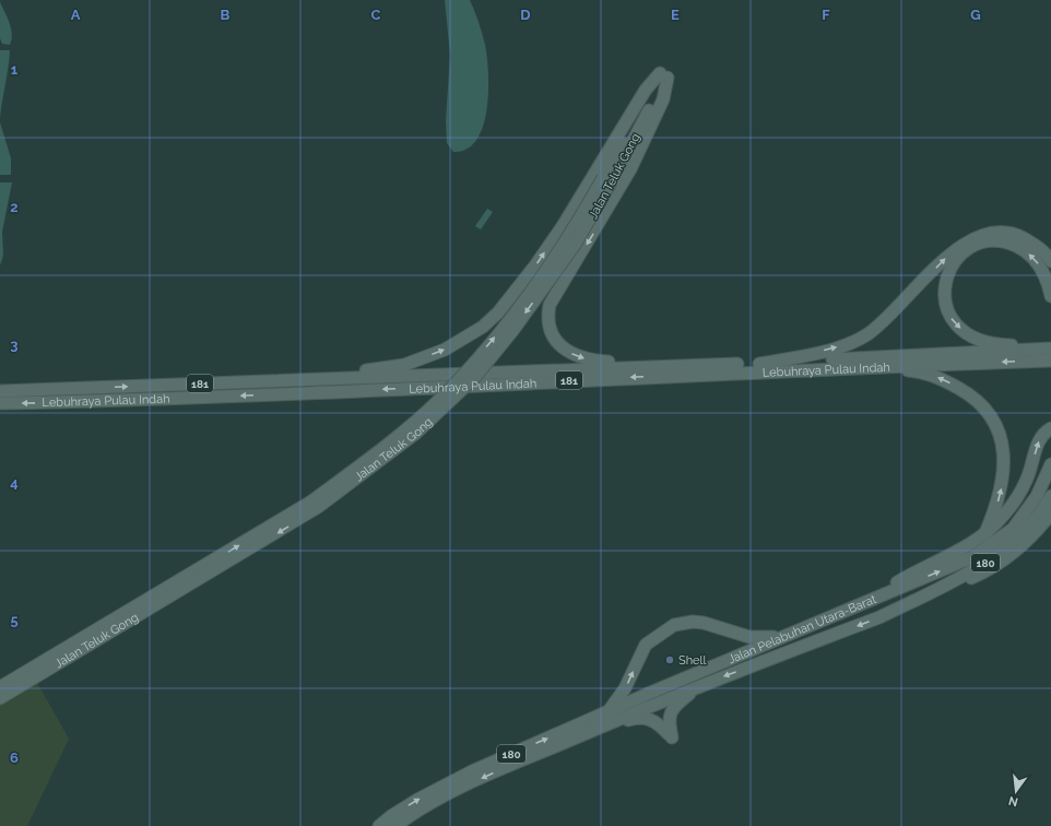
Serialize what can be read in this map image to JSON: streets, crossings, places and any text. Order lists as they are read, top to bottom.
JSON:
{
  "streets": {
    "main road": [
      "Jalan Teluk Gong",
      "Lebuhraya Pulau Indah",
      "181",
      "180",
      "Jalan Pelabuhan Utara-Barat"
    ]
  },
  "places": ["Shell"],
  "north": "bottom",
  "grid": {
    "columns": [
      "A",
      "B",
      "C",
      "D",
      "E",
      "F",
      "G"
    ],
    "rows": [
      "1",
      "2",
      "3",
      "4",
      "5",
      "6"
    ]
  }
}
